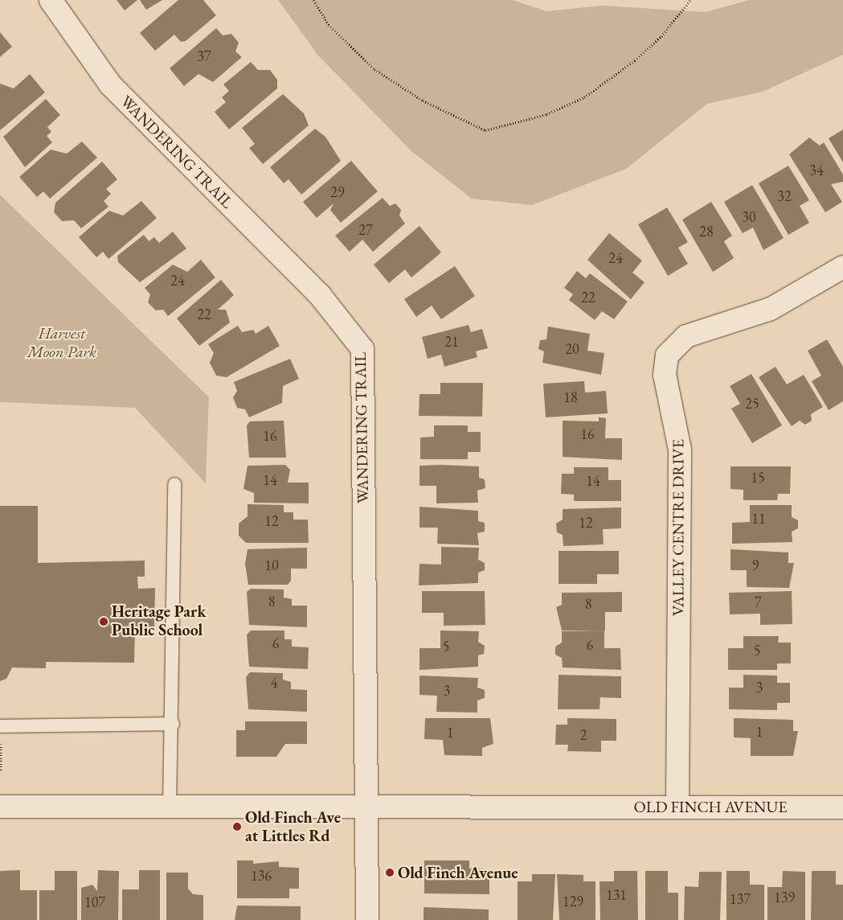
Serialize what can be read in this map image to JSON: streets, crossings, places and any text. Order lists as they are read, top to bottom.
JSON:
{
  "streets": {
    "street": ["WANDERING TRAIL", "VALLEY CENTRE DRIVE", "OLD FINCH AVENUE"]
  },
  "crossings": [
    ["WANDERING TRAIL", "OLD FINCH AVENUE"],
    ["VALLEY CENTRE DRIVE", "OLD FINCH AVENUE"]
  ],
  "parks": ["Harvest Moon Park"],
  "places": ["Heritage Park Public School", "Old Finch Ave at Littles Rd", "Old Finch Avenue"],
  "house_numbers": [
    "37",
    "34",
    "29",
    "32",
    "30",
    "27",
    "28",
    "24",
    "24",
    "22",
    "22",
    "21",
    "20",
    "18",
    "25",
    "16",
    "16",
    "15",
    "14",
    "14",
    "11",
    "12",
    "12",
    "10",
    "9",
    "8",
    "7",
    "8",
    "6",
    "6",
    "5",
    "5",
    "4",
    "3",
    "3",
    "1",
    "1",
    "2",
    "136",
    "131",
    "139",
    "137",
    "129",
    "107"
  ]
}
